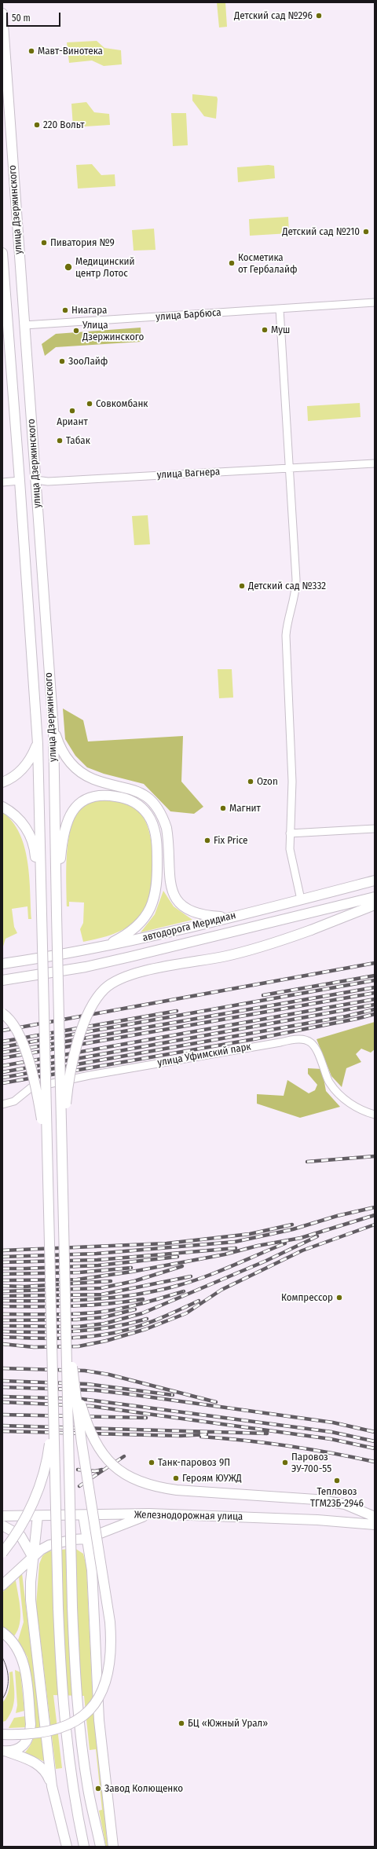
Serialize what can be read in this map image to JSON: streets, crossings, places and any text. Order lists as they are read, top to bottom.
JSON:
{
  "streets": {
    "main road": [
      "улица Дзержинского",
      "улица Барбюса",
      "улица Вагнера",
      "автодорога Меридиан",
      "Железнодорожная улица"
    ],
    "street": ["улица Уфимский парк"]
  },
  "crossings": [
    ["улица Дзержинского", "улица Барбюса"],
    ["улица Дзержинского", "улица Вагнера"]
  ],
  "places": [
    "Детский сад №296",
    "Мавт-Винотека",
    "220 Вольт",
    "Детский сад №210",
    "Пиватория №9",
    "Косметика от Гербалайф",
    "Медицинский центр Лотос",
    "Ниагара",
    "Муш",
    "Улица Дзержинского",
    "ЗооЛайф",
    "Совкомбанк",
    "Ариант",
    "Табак",
    "Детский cад №332",
    "Ozon",
    "Магнит",
    "Fix Price",
    "Компрессор",
    "Танк-паровоз 9П",
    "Паровоз ЭУ-700-55",
    "Героям ЮУЖД",
    "Тепловоз ТГМ23Б-2946",
    "БЦ «Южный Урал»",
    "Завод Колющенко"
  ],
  "scale_bar": "50 m"
}
